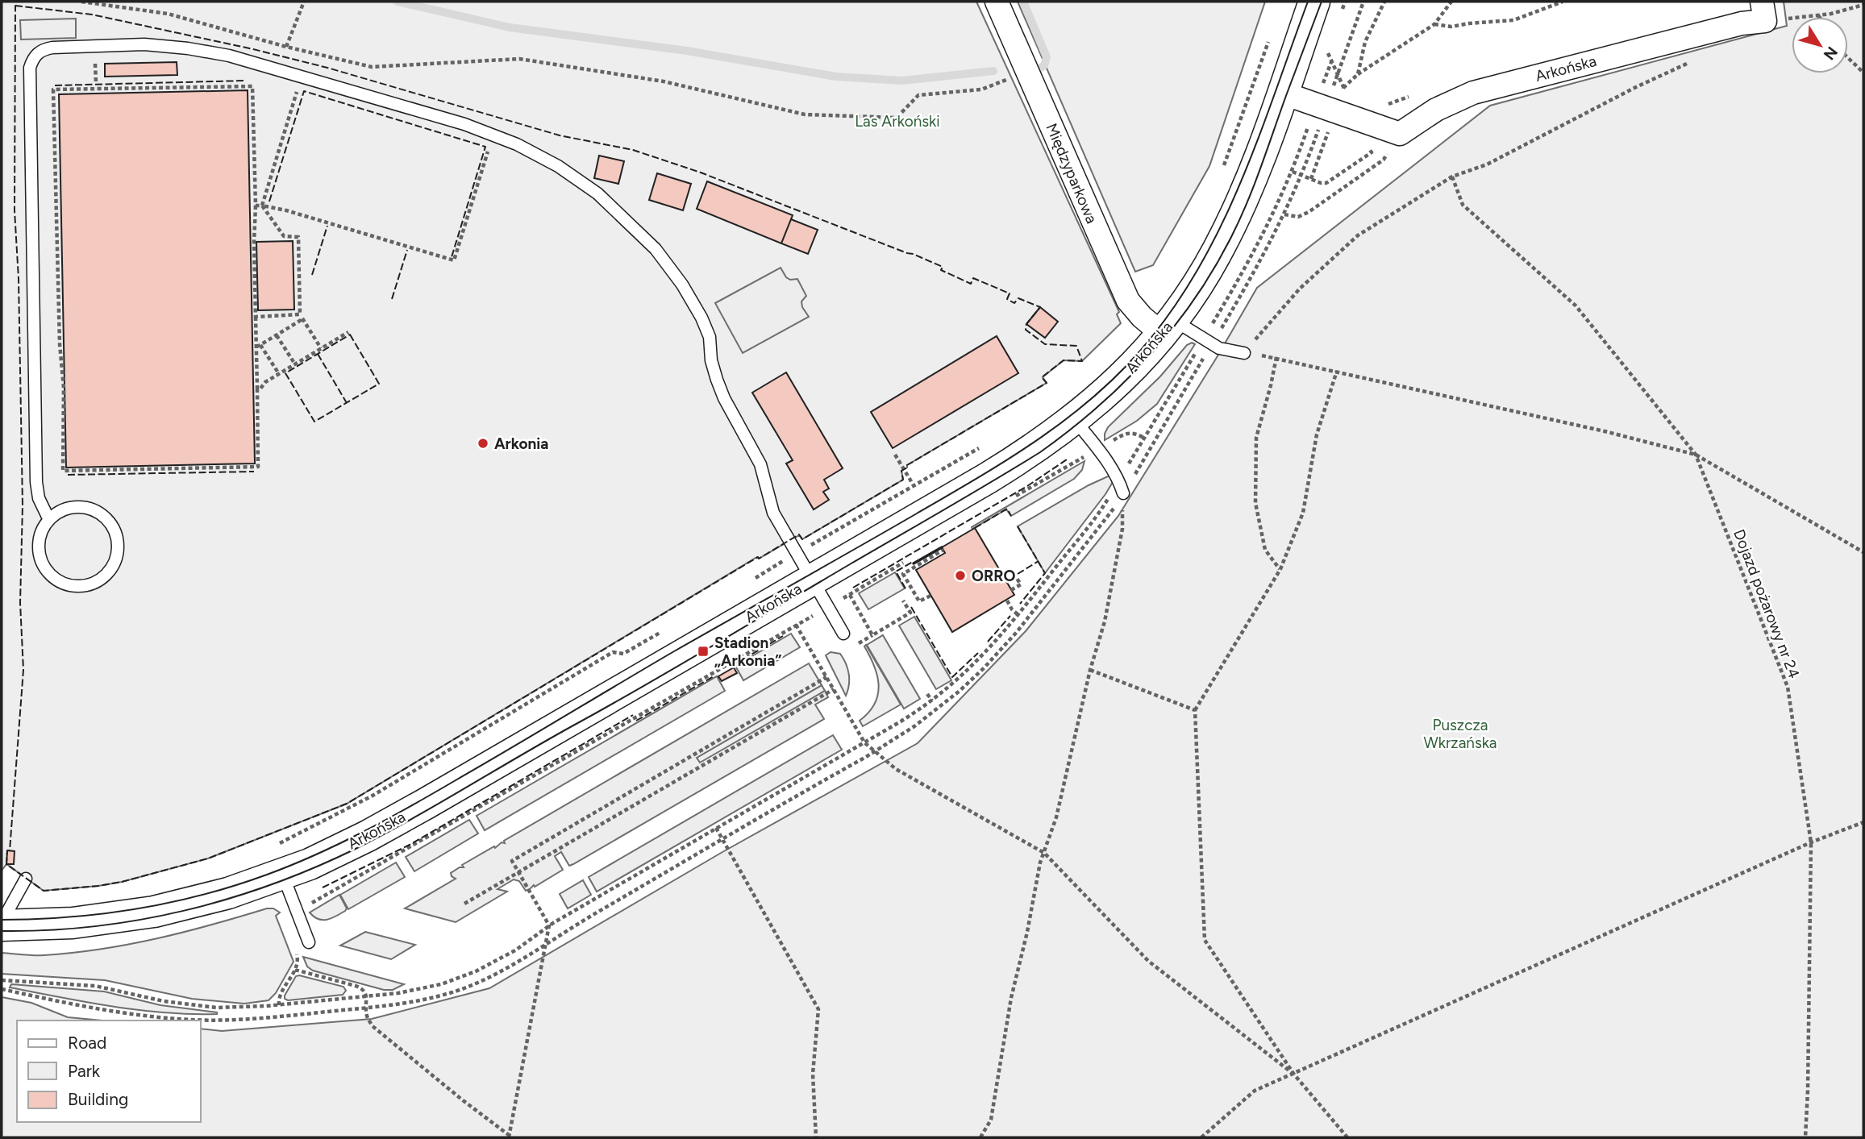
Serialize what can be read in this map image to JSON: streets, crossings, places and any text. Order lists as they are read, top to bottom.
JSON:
{
  "streets": {
    "street": ["Arkońska", "Międzyparkowa"],
    "path": ["Dojazd pożarowy nr 24"]
  },
  "crossings": [
    ["Arkońska", "Międzyparkowa"]
  ],
  "parks": ["Las Arkoński", "Puszcza Wkrzańska"],
  "places": {
    "other": ["Arkonia", "ORRO"],
    "transit": ["Stadion „Arkonia”"]
  },
  "legend": ["Road", "Park", "Building"],
  "north": "bottom right"
}
